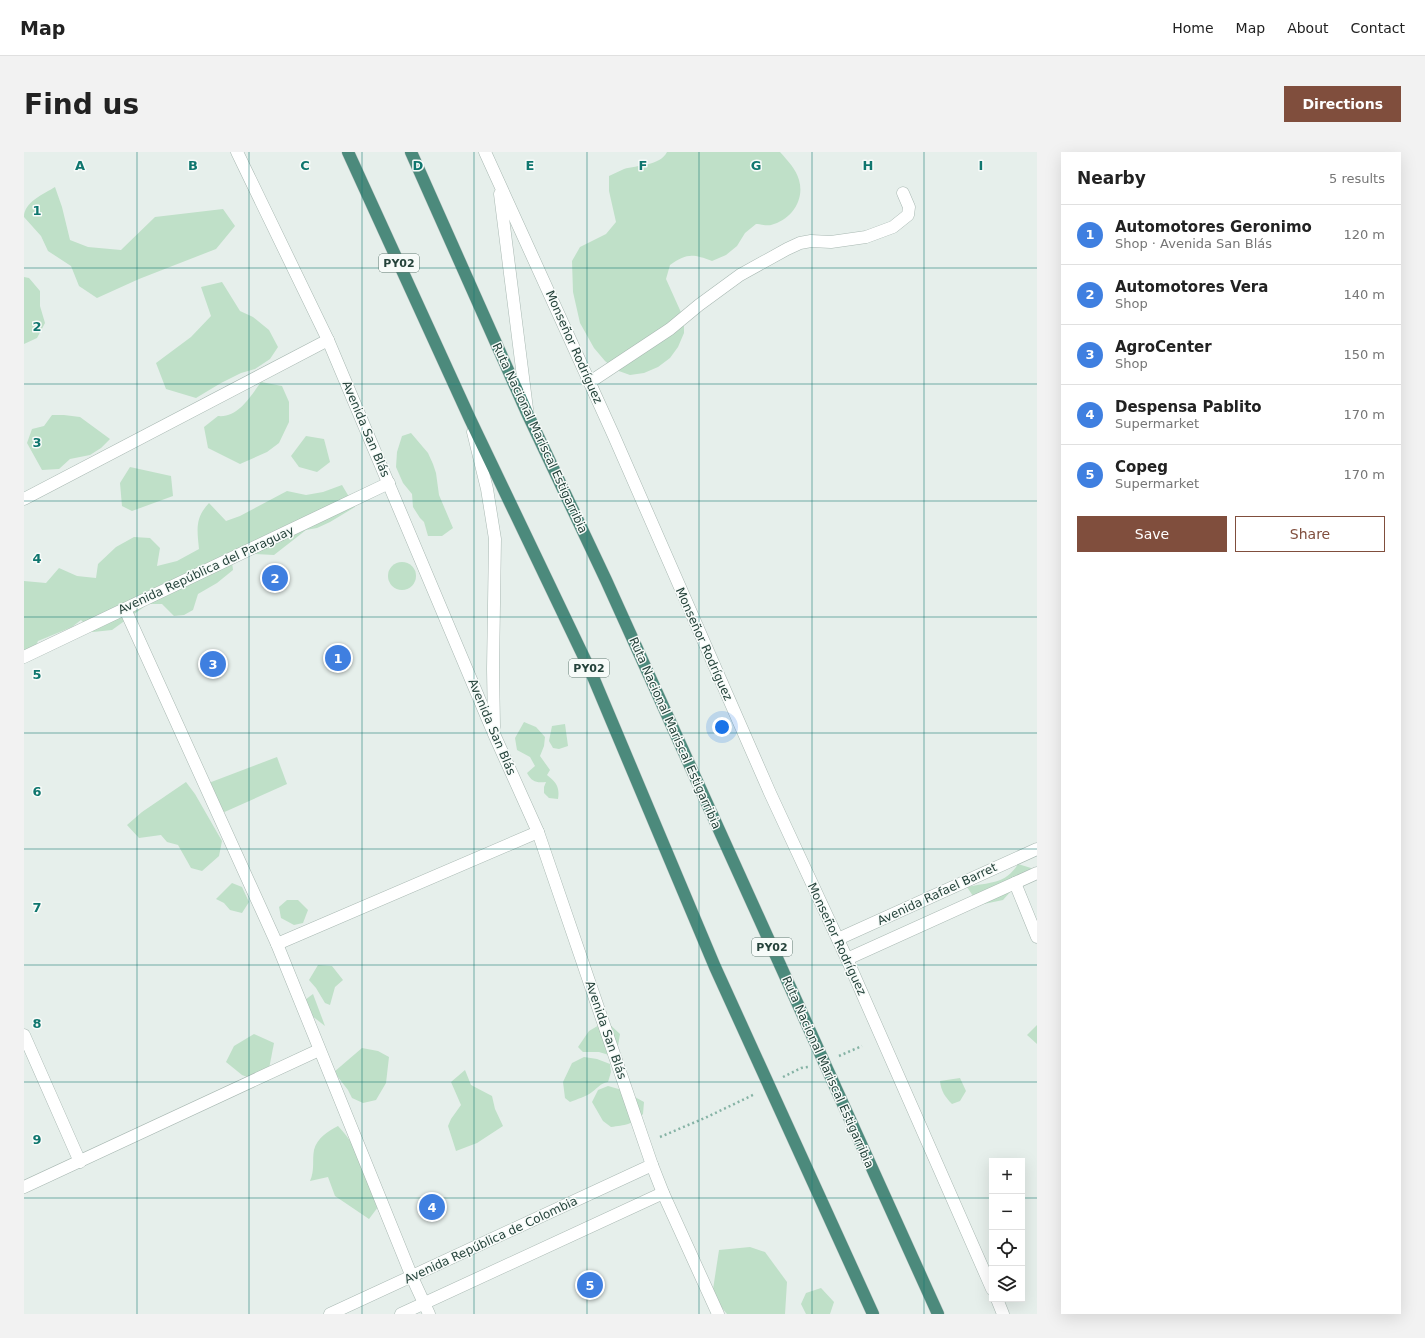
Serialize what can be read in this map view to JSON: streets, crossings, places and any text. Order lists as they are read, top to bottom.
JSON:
{
  "streets": {
    "highway": ["PY02", "Ruta Nacional Mariscal Estigarribia"],
    "street": [
      "Monseñor Rodríguez",
      "Avenida San Blás",
      "Avenida República del Paraguay",
      "Avenida Rafael Barret",
      "Avenida República de Colombia"
    ]
  },
  "crossings": [
    ["Monseñor Rodríguez", "Avenida Rafael Barret"],
    ["Avenida San Blás", "Avenida República del Paraguay"],
    ["Avenida San Blás", "Avenida República de Colombia"]
  ],
  "page": {
    "header": "Map",
    "nav": [
      "Home",
      "Map",
      "About",
      "Contact"
    ],
    "buttons": [
      "Directions",
      ["Save", "Share"]
    ],
    "title": "Find us",
    "heading": ["Nearby", "5 results"],
    "list": [
      {
        "mark": "1",
        "name": "Automotores Geronimo",
        "note": "Shop · Avenida San Blás",
        "value": "120 m"
      },
      {
        "mark": "2",
        "name": "Automotores Vera",
        "note": "Shop",
        "value": "140 m"
      },
      {
        "mark": "3",
        "name": "AgroCenter",
        "note": "Shop",
        "value": "150 m"
      },
      {
        "mark": "4",
        "name": "Despensa Pablito",
        "note": "Supermarket",
        "value": "170 m"
      },
      {
        "mark": "5",
        "name": "Copeg",
        "note": "Supermarket",
        "value": "170 m"
      }
    ],
    "pins": [
      "2",
      "1",
      "3",
      "4",
      "5"
    ],
    "map_buttons": ["+", "−"]
  },
  "grid": {
    "columns": [
      "A",
      "B",
      "C",
      "D",
      "E",
      "F",
      "G",
      "H",
      "I"
    ],
    "rows": [
      "1",
      "2",
      "3",
      "4",
      "5",
      "6",
      "7",
      "8",
      "9"
    ]
  }
}
